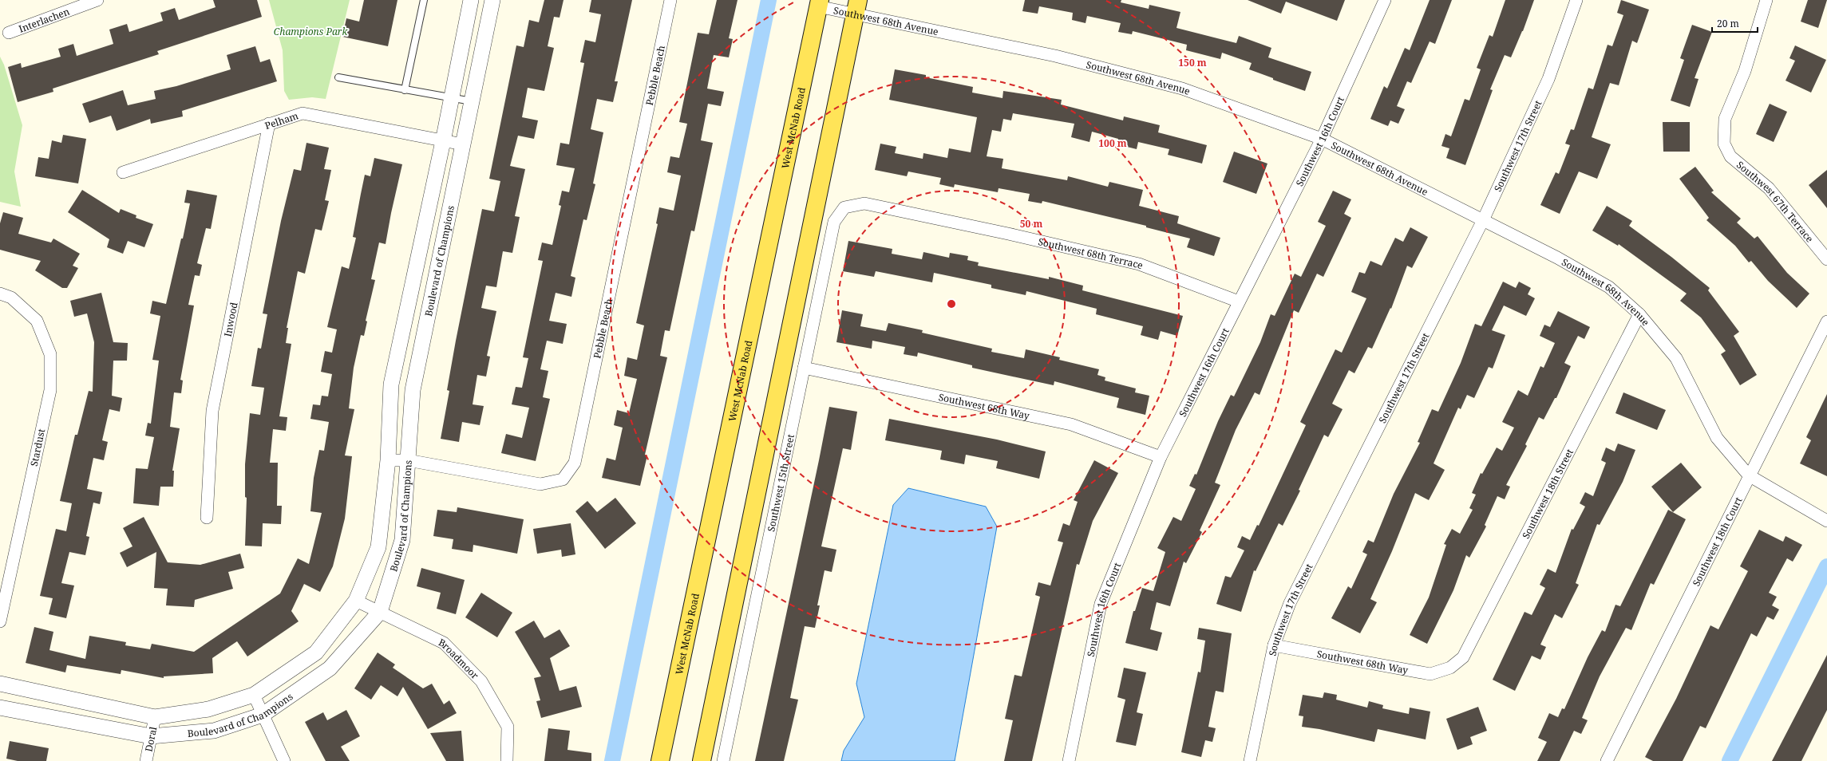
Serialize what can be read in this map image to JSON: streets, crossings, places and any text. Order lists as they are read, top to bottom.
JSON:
{
  "streets": {
    "main road": ["West McNab Road"],
    "street": [
      "Interlachen",
      "Southwest 68th Avenue",
      "Pebble Beach",
      "Pelham",
      "Southwest 16th Court",
      "Southwest 17th Street",
      "Southwest 67th Terrace",
      "Southwest 68th Terrace",
      "Boulevard of Champions",
      "Inwood",
      "Southwest 68th Way",
      "Stardust",
      "Southwest 15th Street",
      "Southwest 18th Street",
      "Southwest 18th Court",
      "Broadmoor",
      "Doral"
    ]
  },
  "crossings": [
    ["Southwest 68th Avenue", "West McNab Road"],
    ["Southwest 68th Avenue", "Southwest 16th Court"],
    ["Southwest 68th Avenue", "Southwest 17th Street"],
    ["Southwest 68th Avenue", "Southwest 18th Street"],
    ["Southwest 68th Avenue", "Southwest 18th Court"],
    ["Pebble Beach", "Boulevard of Champions"],
    ["Pelham", "Boulevard of Champions"],
    ["Pelham", "Inwood"],
    ["Southwest 16th Court", "Southwest 68th Terrace"],
    ["Southwest 16th Court", "Southwest 68th Way"],
    ["Southwest 17th Street", "Southwest 68th Way"],
    ["Southwest 68th Terrace", "Southwest 15th Street"],
    ["Boulevard of Champions", "Broadmoor"],
    ["Boulevard of Champions", "Doral"],
    ["Southwest 68th Way", "Southwest 15th Street"],
    ["Southwest 68th Way", "Southwest 18th Street"]
  ],
  "parks": ["Champions Park"],
  "scale_bar": "20 m",
  "rings": ["150 m", "100 m", "50 m"]
}
